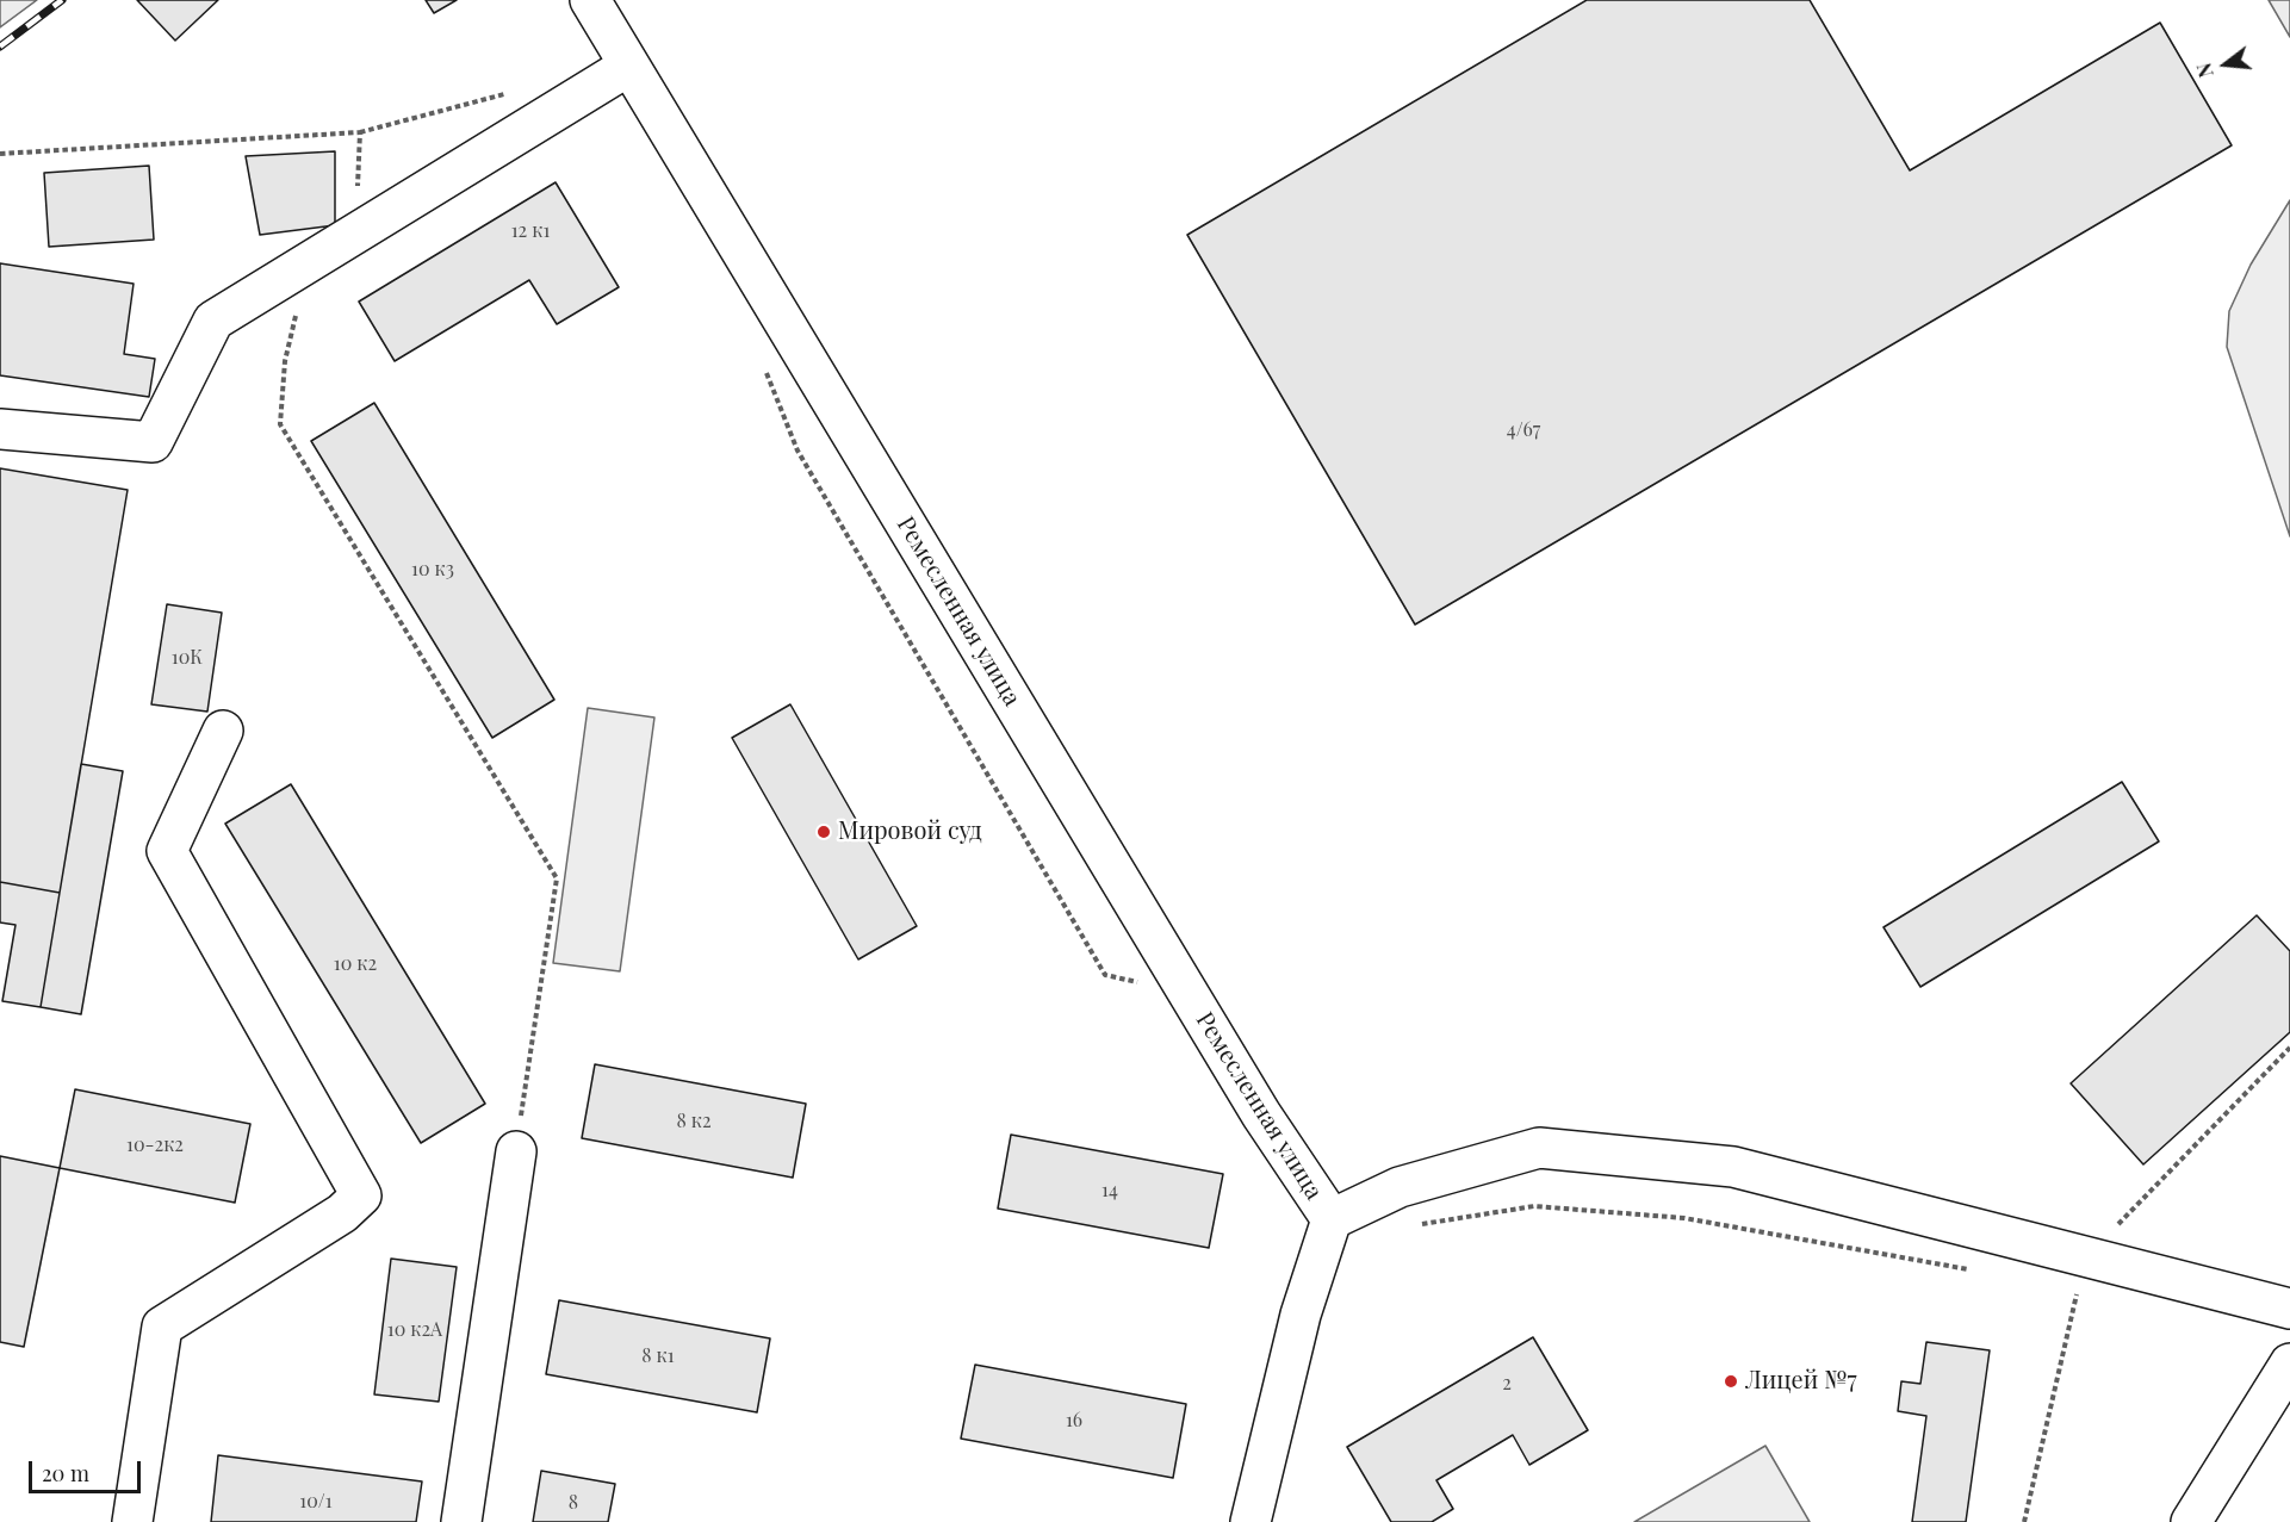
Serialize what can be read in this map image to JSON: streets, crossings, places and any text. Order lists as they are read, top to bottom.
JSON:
{
  "streets": {
    "street": ["Ремесленная улица"]
  },
  "places": ["Мировой суд", "Лицей №7"],
  "house_numbers": [
    "12 к1",
    "4/67",
    "10 к3",
    "10К",
    "10 к2",
    "8 к2",
    "10-2к2",
    "14",
    "10 к2А",
    "8 к1",
    "2",
    "16",
    "10/1",
    "8"
  ],
  "scale_bar": "20 m",
  "north": "left"
}
